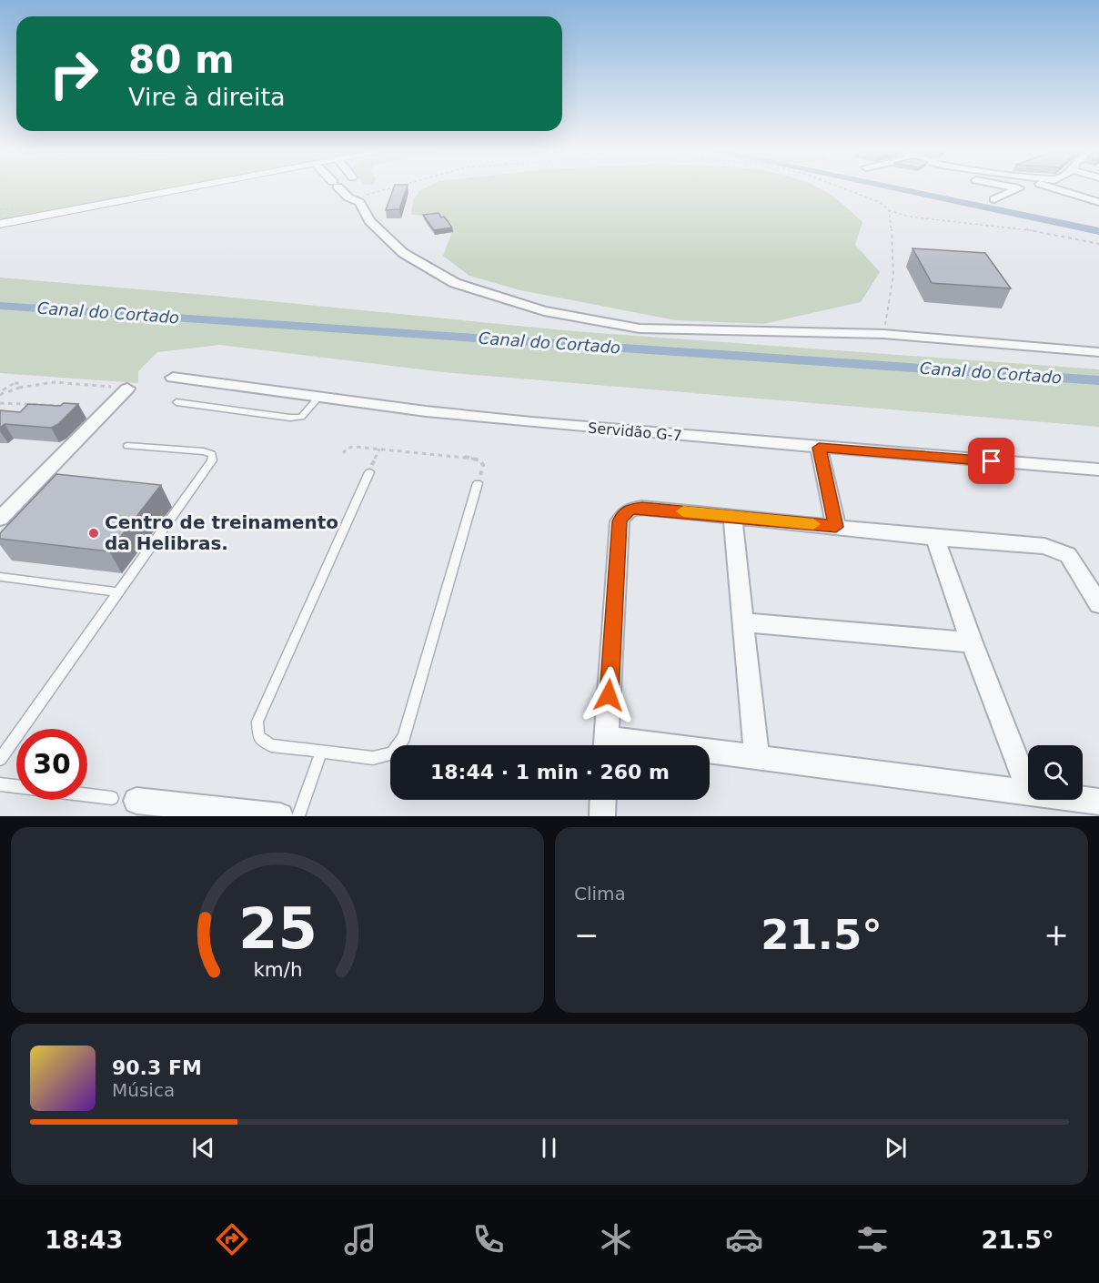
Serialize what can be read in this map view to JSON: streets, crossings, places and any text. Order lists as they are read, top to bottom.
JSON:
{
  "streets": {
    "street": ["Servidão G-7"]
  },
  "water": ["Canal do Cortado"],
  "places": ["Centro de treinamento da Helibras."],
  "page": {
    "turn": ["80 m", "Vire à direita"],
    "limit": "30",
    "trip": "18:44 · 1 min · 260 m",
    "tile": "Clima",
    "heat": ["−", "21.5°", "+"],
    "song": ["90.3 FM", "Música"],
    "tabs": ["18:43", "21.5°"],
    "gauge": ["25", "km/h"]
  }
}
